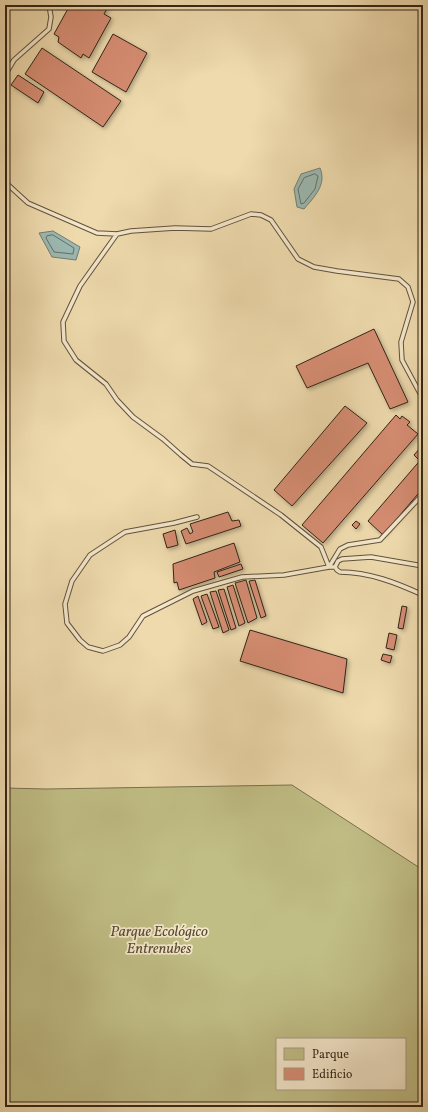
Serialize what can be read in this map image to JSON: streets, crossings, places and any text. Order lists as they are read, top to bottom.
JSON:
{
  "parks": ["Parque Ecológico Entrenubes"],
  "legend": ["Parque", "Edificio"]
}
